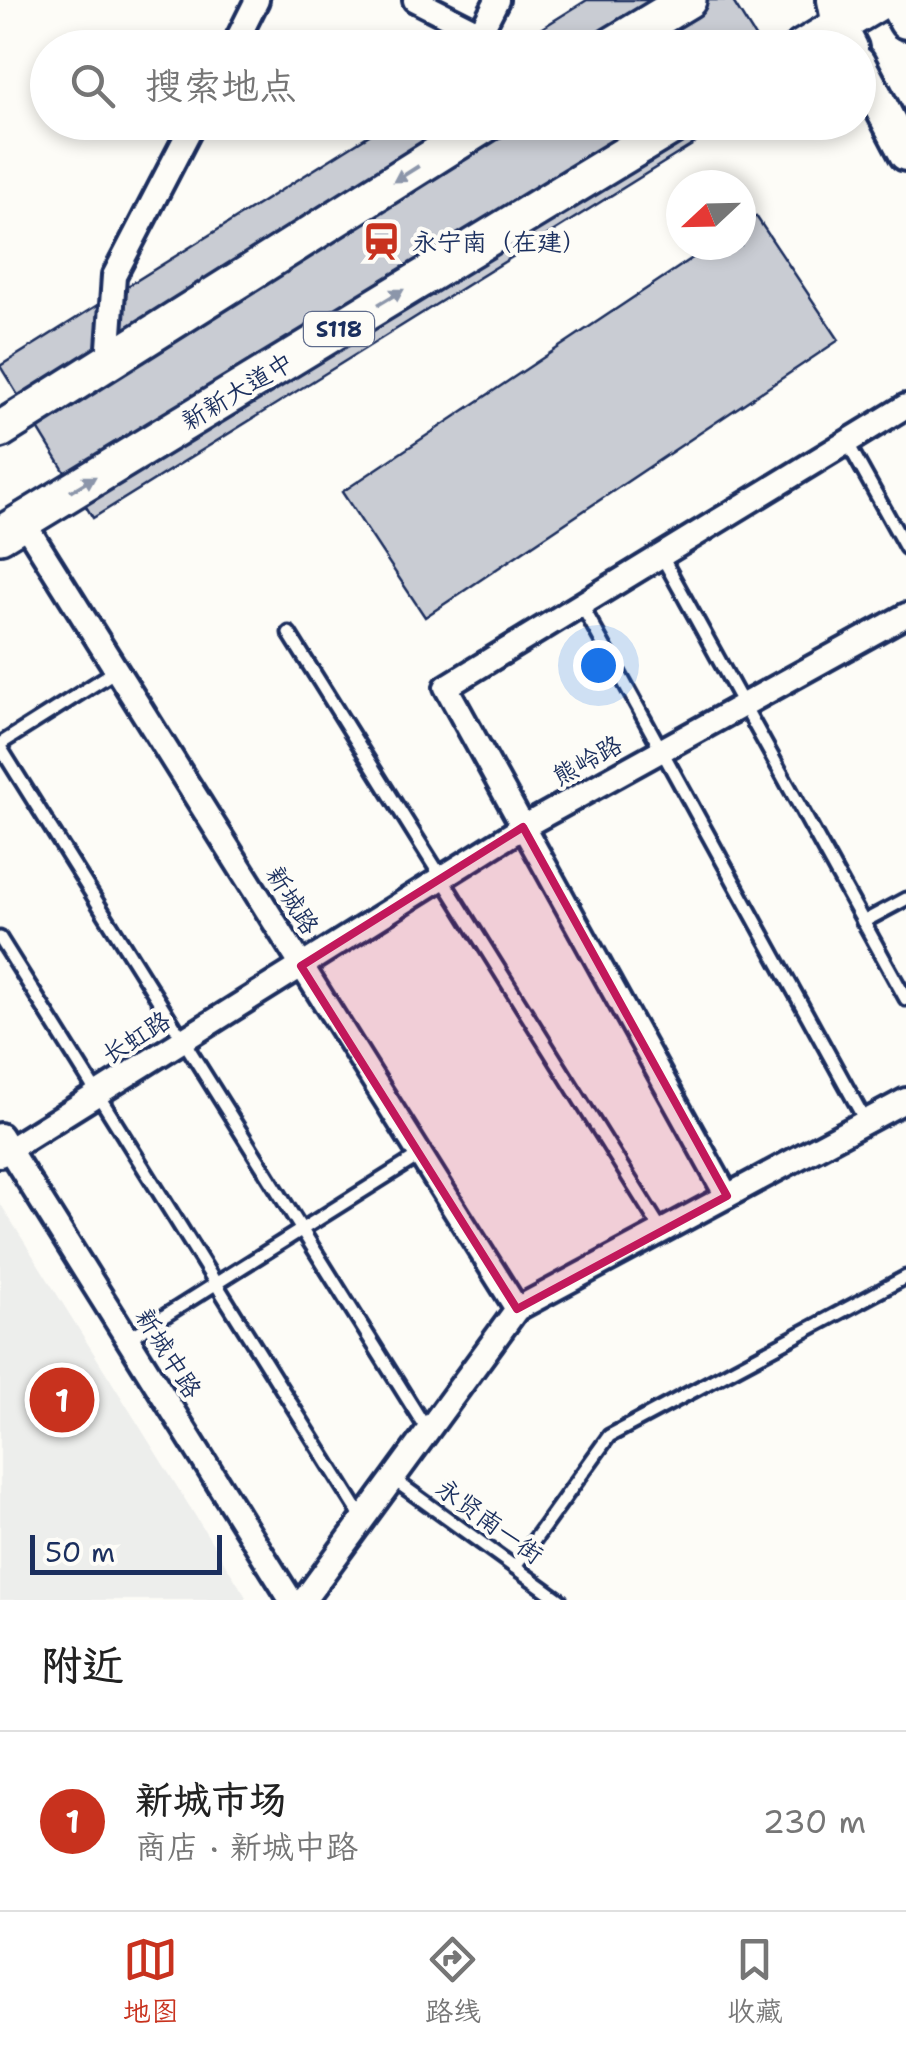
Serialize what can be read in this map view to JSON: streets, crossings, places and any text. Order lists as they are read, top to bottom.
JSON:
{
  "streets": {
    "main road": ["S118", "新新大道中"],
    "street": [
      "熊岭路",
      "新城路",
      "长虹路",
      "新城中路"
    ],
    "lane": ["永贤南一街"]
  },
  "crossings": [
    ["新新大道中", "新城路"],
    ["熊岭路", "新城路"],
    ["熊岭路", "长虹路"],
    ["新城路", "长虹路"],
    ["长虹路", "新城中路"]
  ],
  "places": {
    "station": ["永宁南（在建）"]
  },
  "scale_bar": "50 m",
  "north": "left",
  "page": {
    "search": "搜索地点",
    "pins": "1",
    "scale": "50 m",
    "heading": "附近",
    "list": [
      {
        "mark": "1",
        "name": "新城市场",
        "note": "商店 · 新城中路",
        "value": "230 m"
      }
    ],
    "nav": ["地图", "路线", "收藏"]
  }
}
